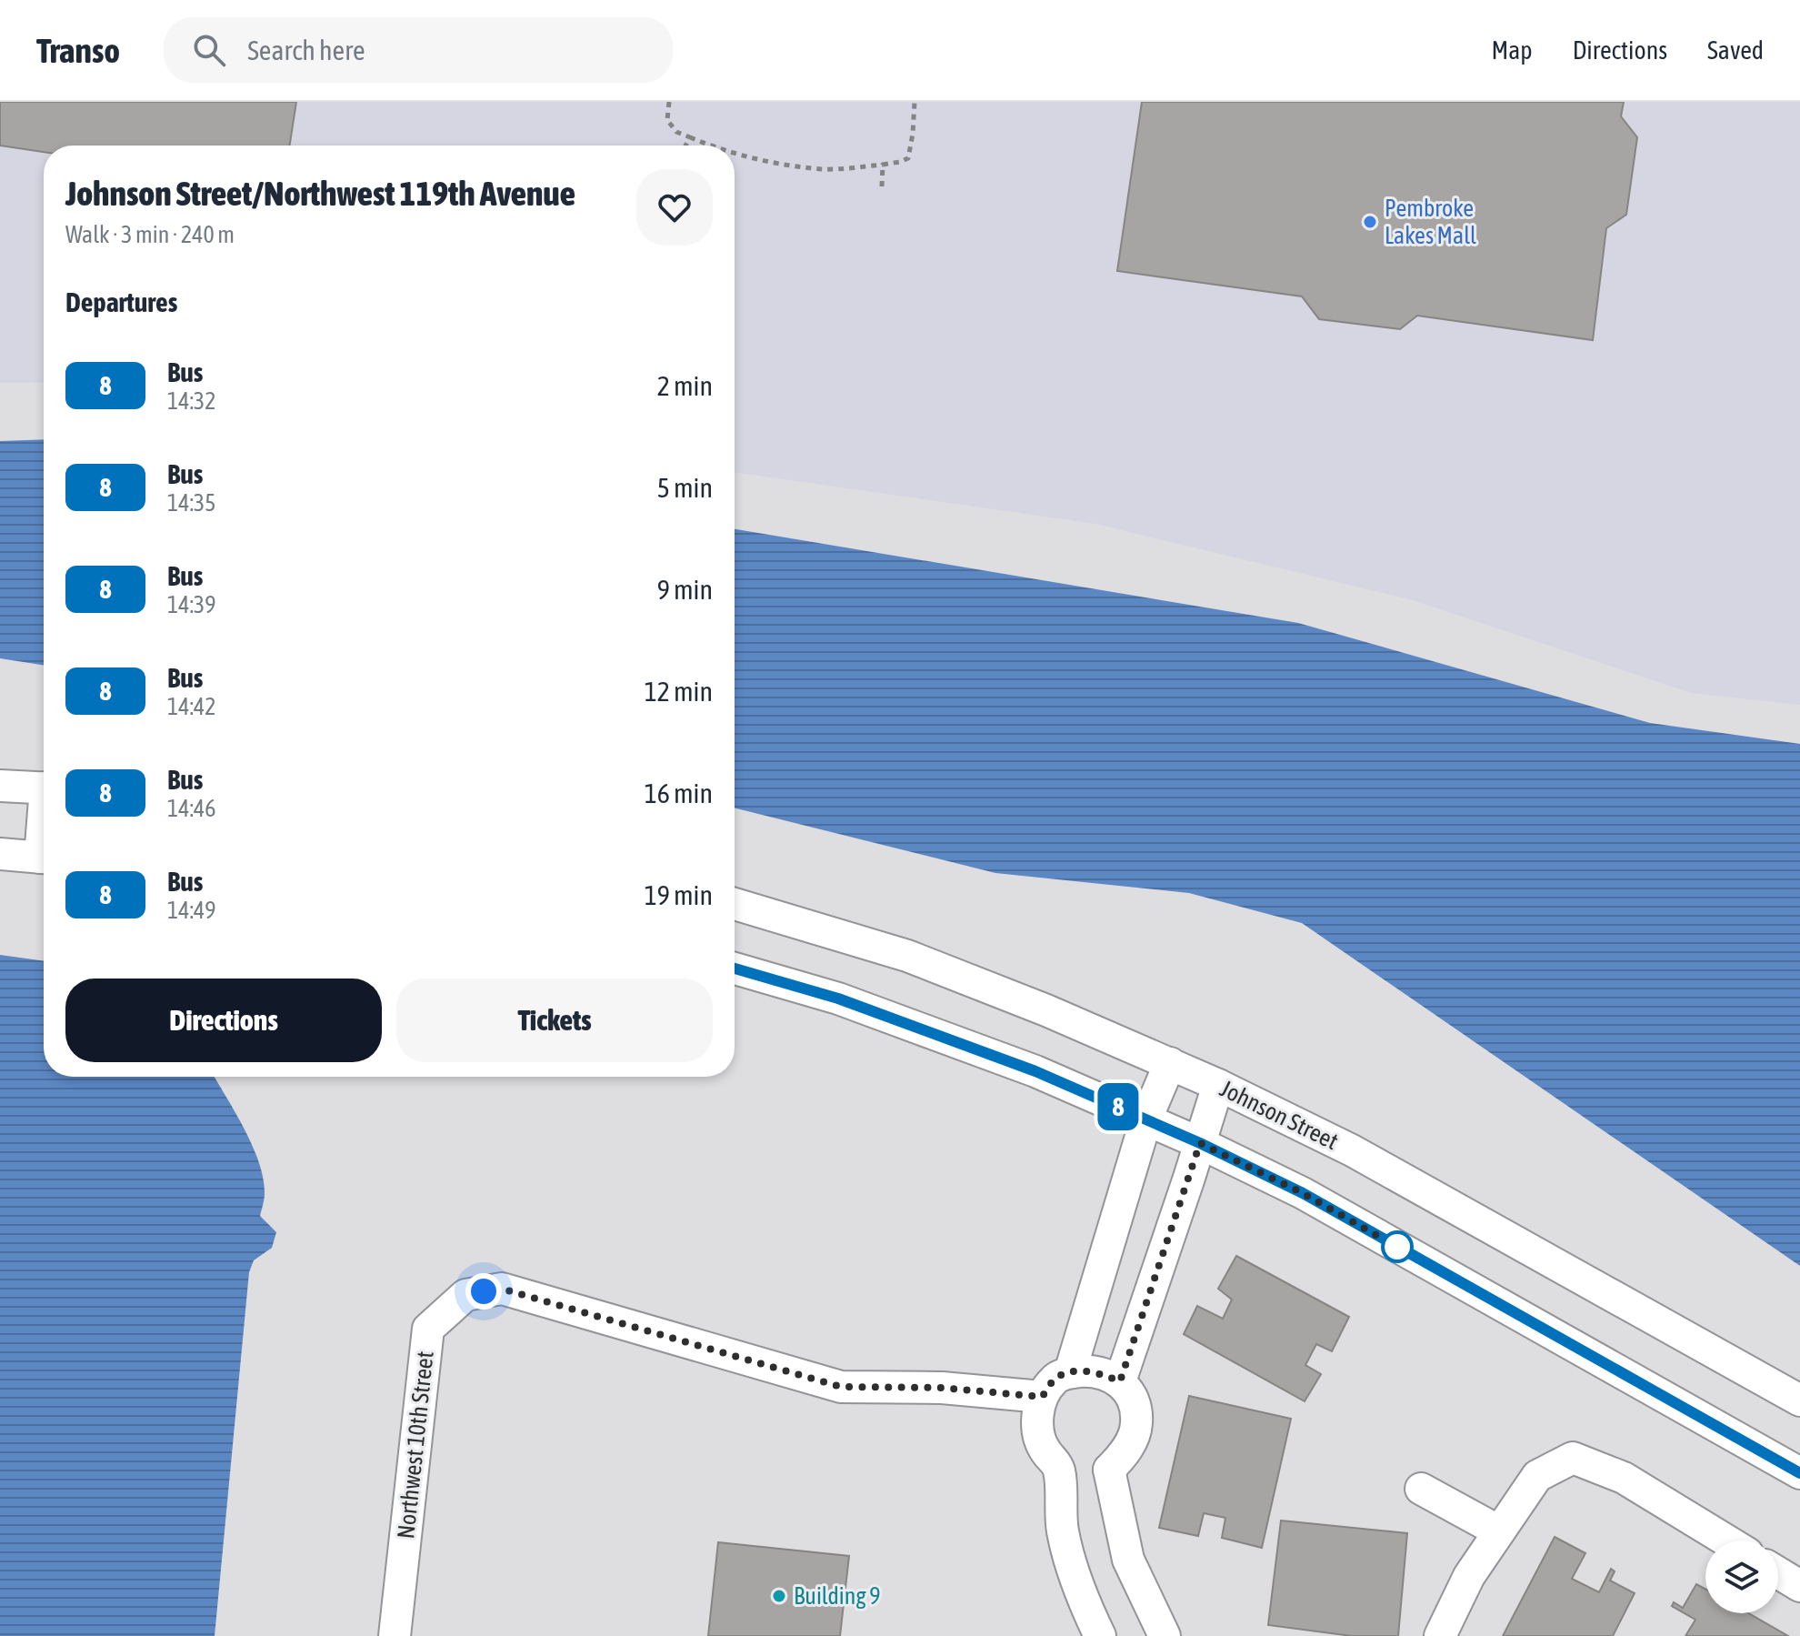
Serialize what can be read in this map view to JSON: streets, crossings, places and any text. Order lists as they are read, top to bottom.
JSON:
{
  "streets": {
    "street": ["Johnson Street", "Northwest 10th Street"]
  },
  "places": ["Pembroke Lakes Mall", "Building 9"],
  "lines": ["bus line 8"],
  "page": {
    "header": "Transo",
    "search": "Search here",
    "nav": ["Map", "Directions", "Saved"],
    "on_map": "8",
    "heading": [
      ["Johnson Street/Northwest 119th Avenue", "Walk · 3 min · 240 m"],
      "Departures"
    ],
    "list": [
      {
        "mark": "8",
        "name": "Bus",
        "note": "14:32",
        "value": "2 min"
      },
      {
        "mark": "8",
        "name": "Bus",
        "note": "14:35",
        "value": "5 min"
      },
      {
        "mark": "8",
        "name": "Bus",
        "note": "14:39",
        "value": "9 min"
      },
      {
        "mark": "8",
        "name": "Bus",
        "note": "14:42",
        "value": "12 min"
      },
      {
        "mark": "8",
        "name": "Bus",
        "note": "14:46",
        "value": "16 min"
      },
      {
        "mark": "8",
        "name": "Bus",
        "note": "14:49",
        "value": "19 min"
      }
    ],
    "buttons": ["Directions", "Tickets"]
  }
}
